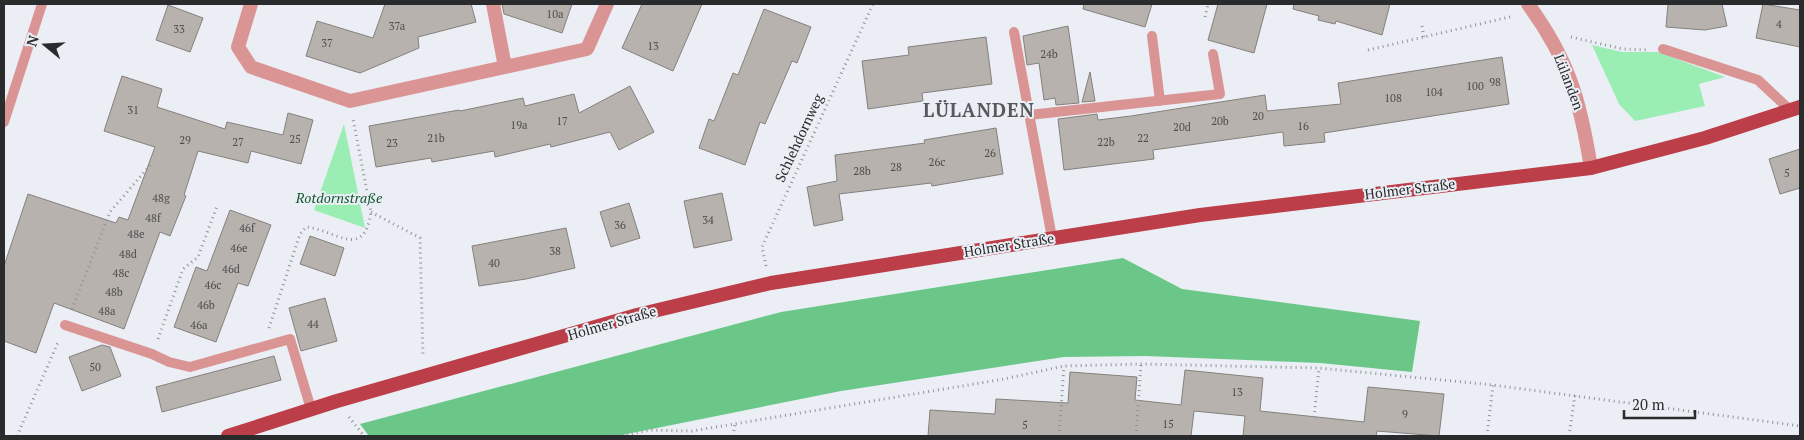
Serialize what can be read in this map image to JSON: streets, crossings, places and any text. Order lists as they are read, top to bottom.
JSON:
{
  "streets": {
    "main road": ["Holmer Straße"],
    "street": ["Lülanden"],
    "path": ["Schlehdornweg"]
  },
  "crossings": [
    ["Lülanden", "Holmer Straße"],
    ["Schlehdornweg", "Holmer Straße"]
  ],
  "districts": ["LÜLANDEN"],
  "parks": ["Rotdornstraße"],
  "house_numbers": [
    "10a",
    "4",
    "37a",
    "33",
    "37",
    "13",
    "24b",
    "98",
    "100",
    "104",
    "108",
    "31",
    "20",
    "17",
    "20b",
    "19a",
    "16",
    "20d",
    "21b",
    "22",
    "25",
    "29",
    "27",
    "22b",
    "23",
    "26",
    "26c",
    "28",
    "28b",
    "5",
    "48g",
    "48f",
    "34",
    "36",
    "46f",
    "48e",
    "46e",
    "38",
    "48d",
    "40",
    "46d",
    "48c",
    "46c",
    "48b",
    "46b",
    "48a",
    "44",
    "46a",
    "50",
    "13",
    "9",
    "15",
    "5"
  ],
  "scale_bar": "20 m",
  "north": "left"
}
